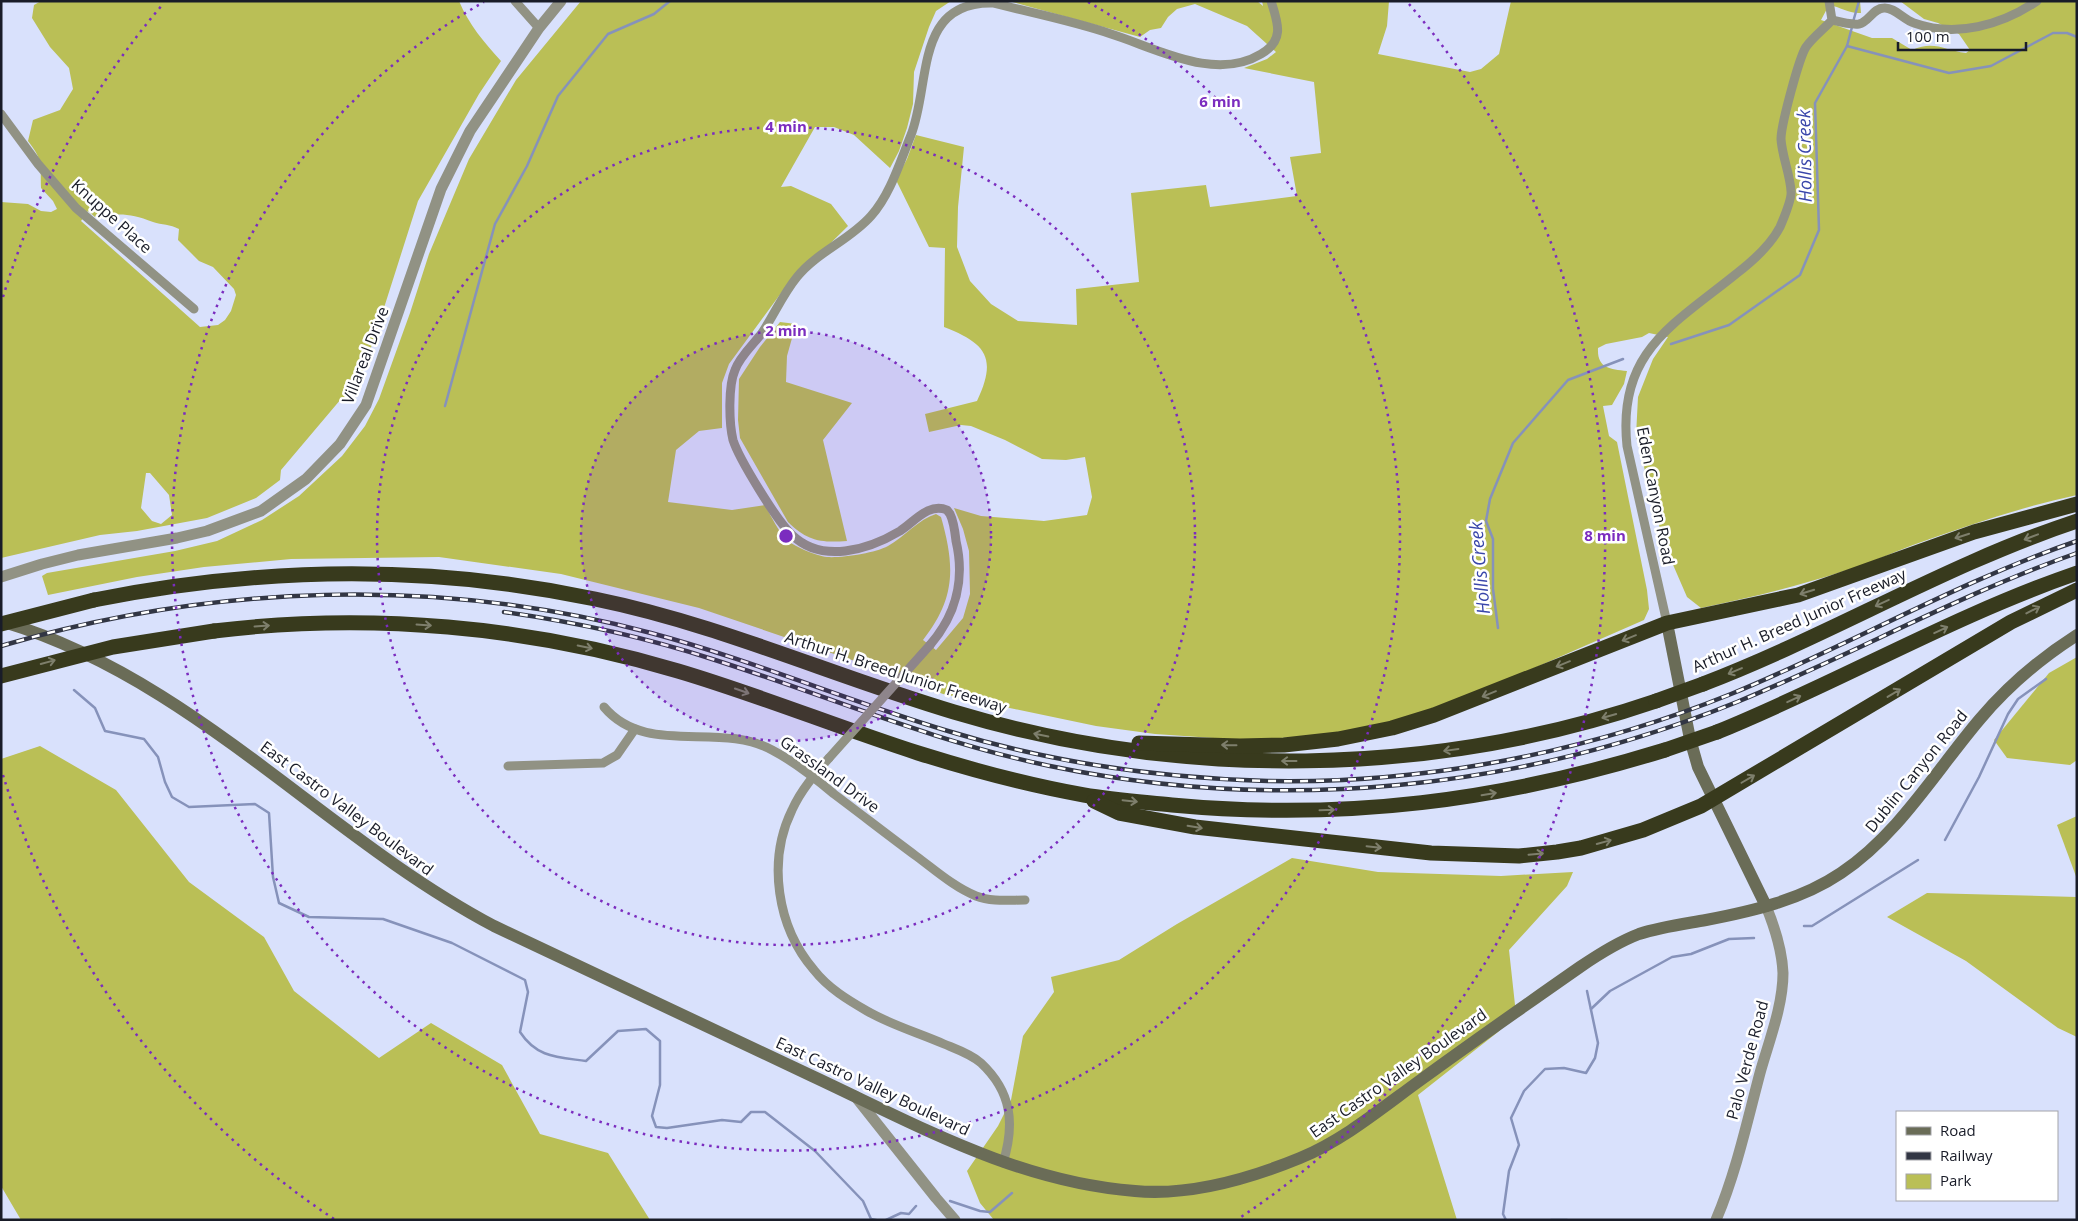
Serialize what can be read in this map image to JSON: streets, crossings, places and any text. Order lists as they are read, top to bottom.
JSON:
{
  "streets": {
    "highway": ["Arthur H. Breed Junior Freeway"],
    "main road": ["Eden Canyon Road", "Dublin Canyon Road", "East Castro Valley Boulevard"],
    "street": [
      "Knuppe Place",
      "Villareal Drive",
      "Grassland Drive",
      "Palo Verde Road"
    ]
  },
  "crossings": [
    ["Eden Canyon Road", "Dublin Canyon Road"],
    ["Eden Canyon Road", "East Castro Valley Boulevard"],
    ["Eden Canyon Road", "Palo Verde Road"],
    ["Arthur H. Breed Junior Freeway", "East Castro Valley Boulevard"],
    ["Dublin Canyon Road", "East Castro Valley Boulevard"],
    ["Dublin Canyon Road", "Palo Verde Road"],
    ["East Castro Valley Boulevard", "Palo Verde Road"]
  ],
  "water": ["Hollis Creek"],
  "legend": ["Road", "Railway", "Park"],
  "scale_bar": "100 m",
  "rings": [
    "6 min",
    "4 min",
    "2 min",
    "8 min"
  ]
}
